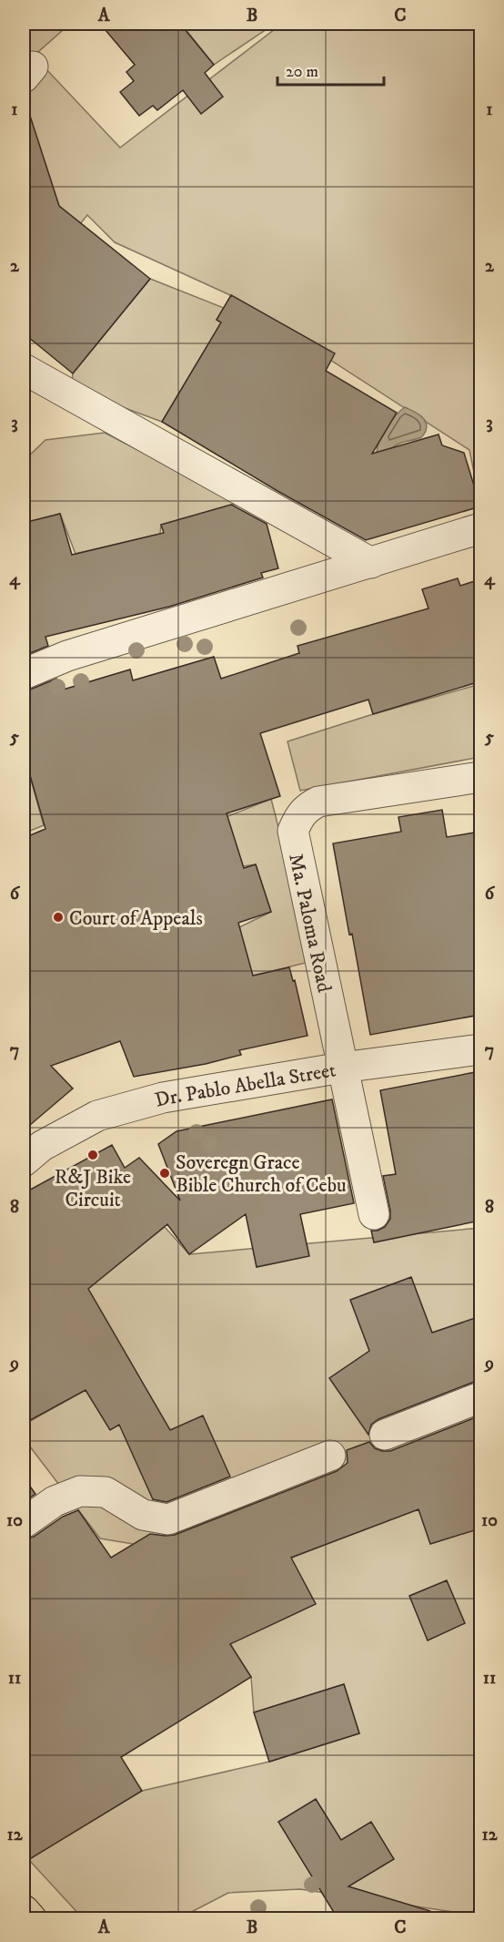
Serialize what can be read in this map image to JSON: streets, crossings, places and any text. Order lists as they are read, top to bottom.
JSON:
{
  "streets": {
    "street": ["Ma. Paloma Road", "Dr. Pablo Abella Street"]
  },
  "crossings": [
    ["Ma. Paloma Road", "Dr. Pablo Abella Street"]
  ],
  "places": ["Court of Appeals", "R&J Bike Circuit", "Soveregn Grace Bible Church of Cebu"],
  "scale_bar": "20 m",
  "grid": {
    "columns": ["A", "B", "C"],
    "rows": [
      "1",
      "2",
      "3",
      "4",
      "5",
      "6",
      "7",
      "8",
      "9",
      "10",
      "11",
      "12"
    ]
  }
}
